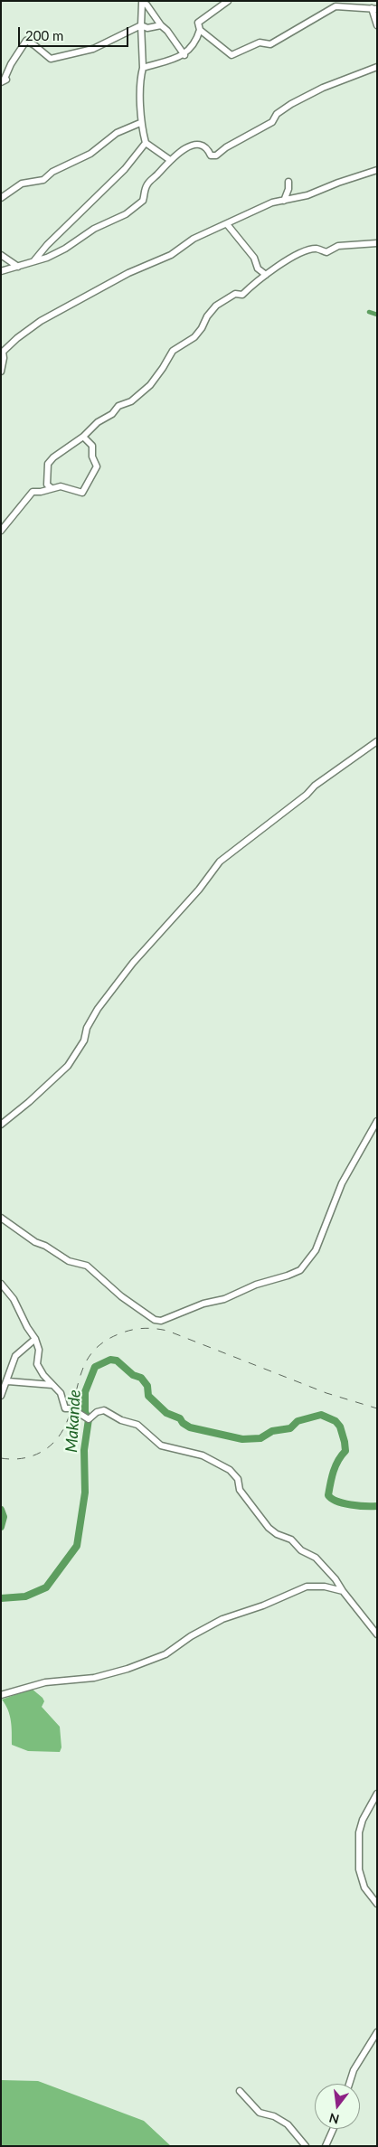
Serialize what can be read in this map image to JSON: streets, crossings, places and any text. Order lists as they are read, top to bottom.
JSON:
{
  "water": ["Makande"],
  "scale_bar": "200 m",
  "north": "bottom"
}
